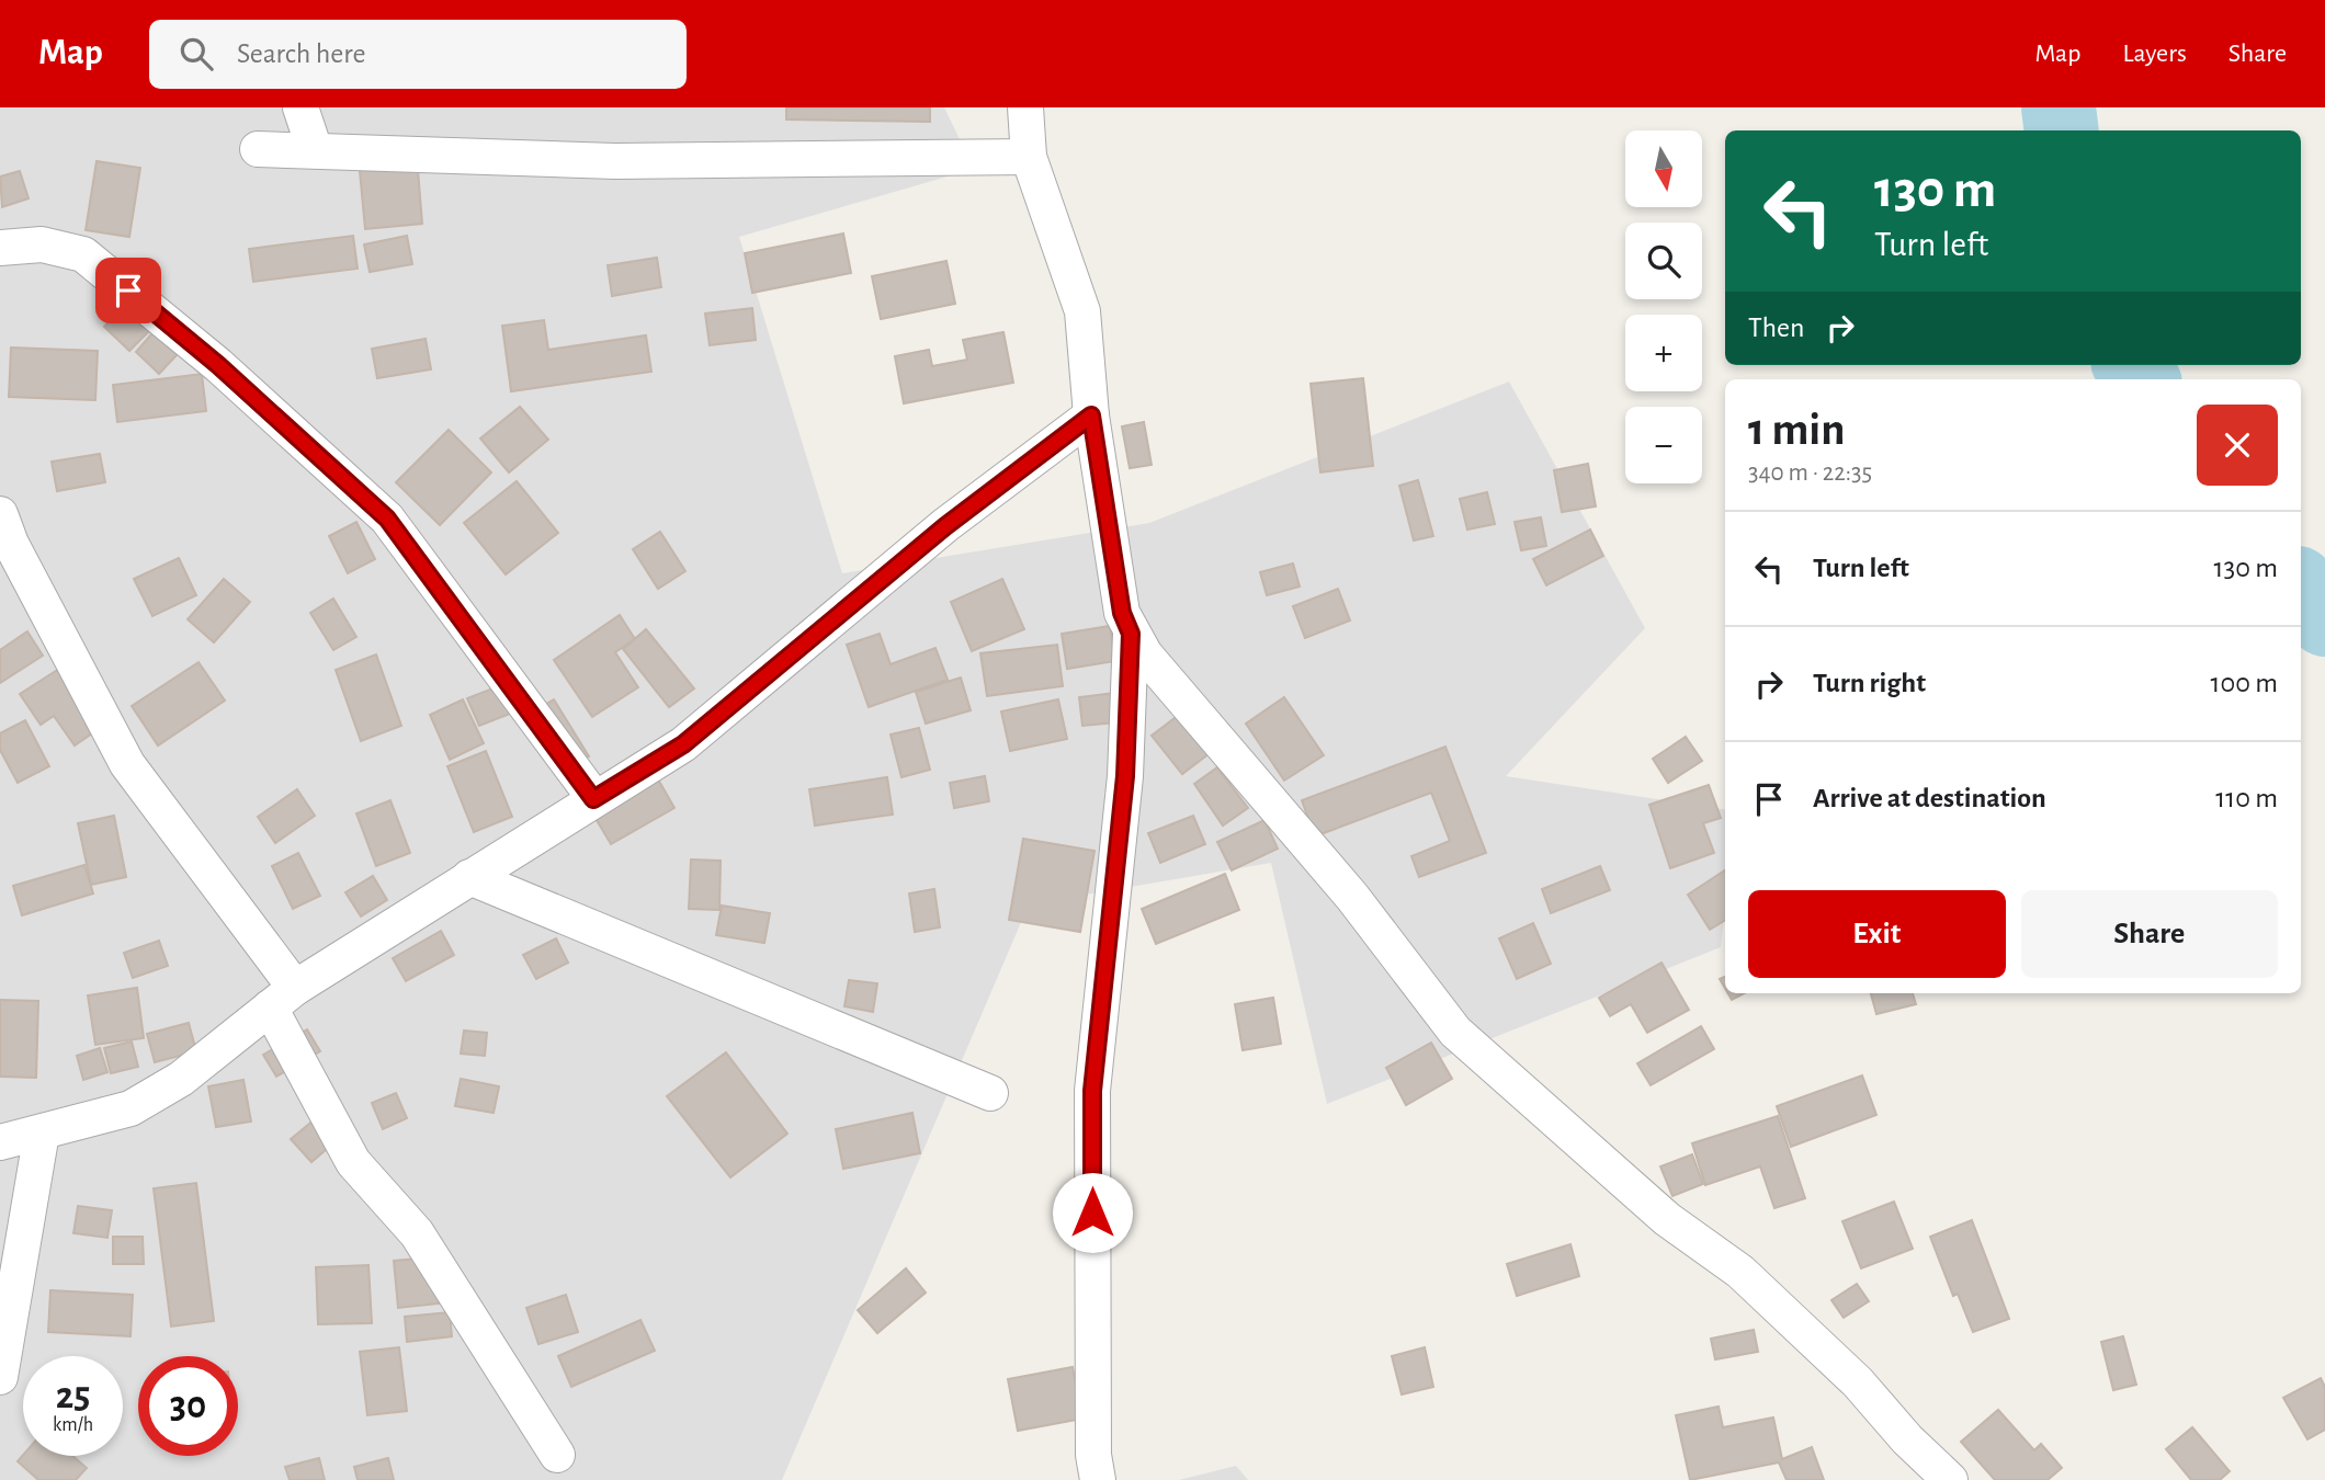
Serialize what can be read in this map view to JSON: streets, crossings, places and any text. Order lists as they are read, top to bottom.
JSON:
{
  "north": "bottom",
  "page": {
    "header": "Map",
    "search": "Search here",
    "nav": ["Map", "Layers", "Share"],
    "map_buttons": ["+", "−"],
    "turn": ["130 m", "Turn left"],
    "then": "Then",
    "heading": ["1 min", "340 m · 22:35"],
    "list": [
      {
        "name": "Turn left",
        "value": "130 m"
      },
      {
        "name": "Turn right",
        "value": "100 m"
      },
      {
        "name": "Arrive at destination",
        "value": "110 m"
      }
    ],
    "buttons": ["Exit", "Share"],
    "speed": "25 km/h",
    "limit": "30"
  }
}
